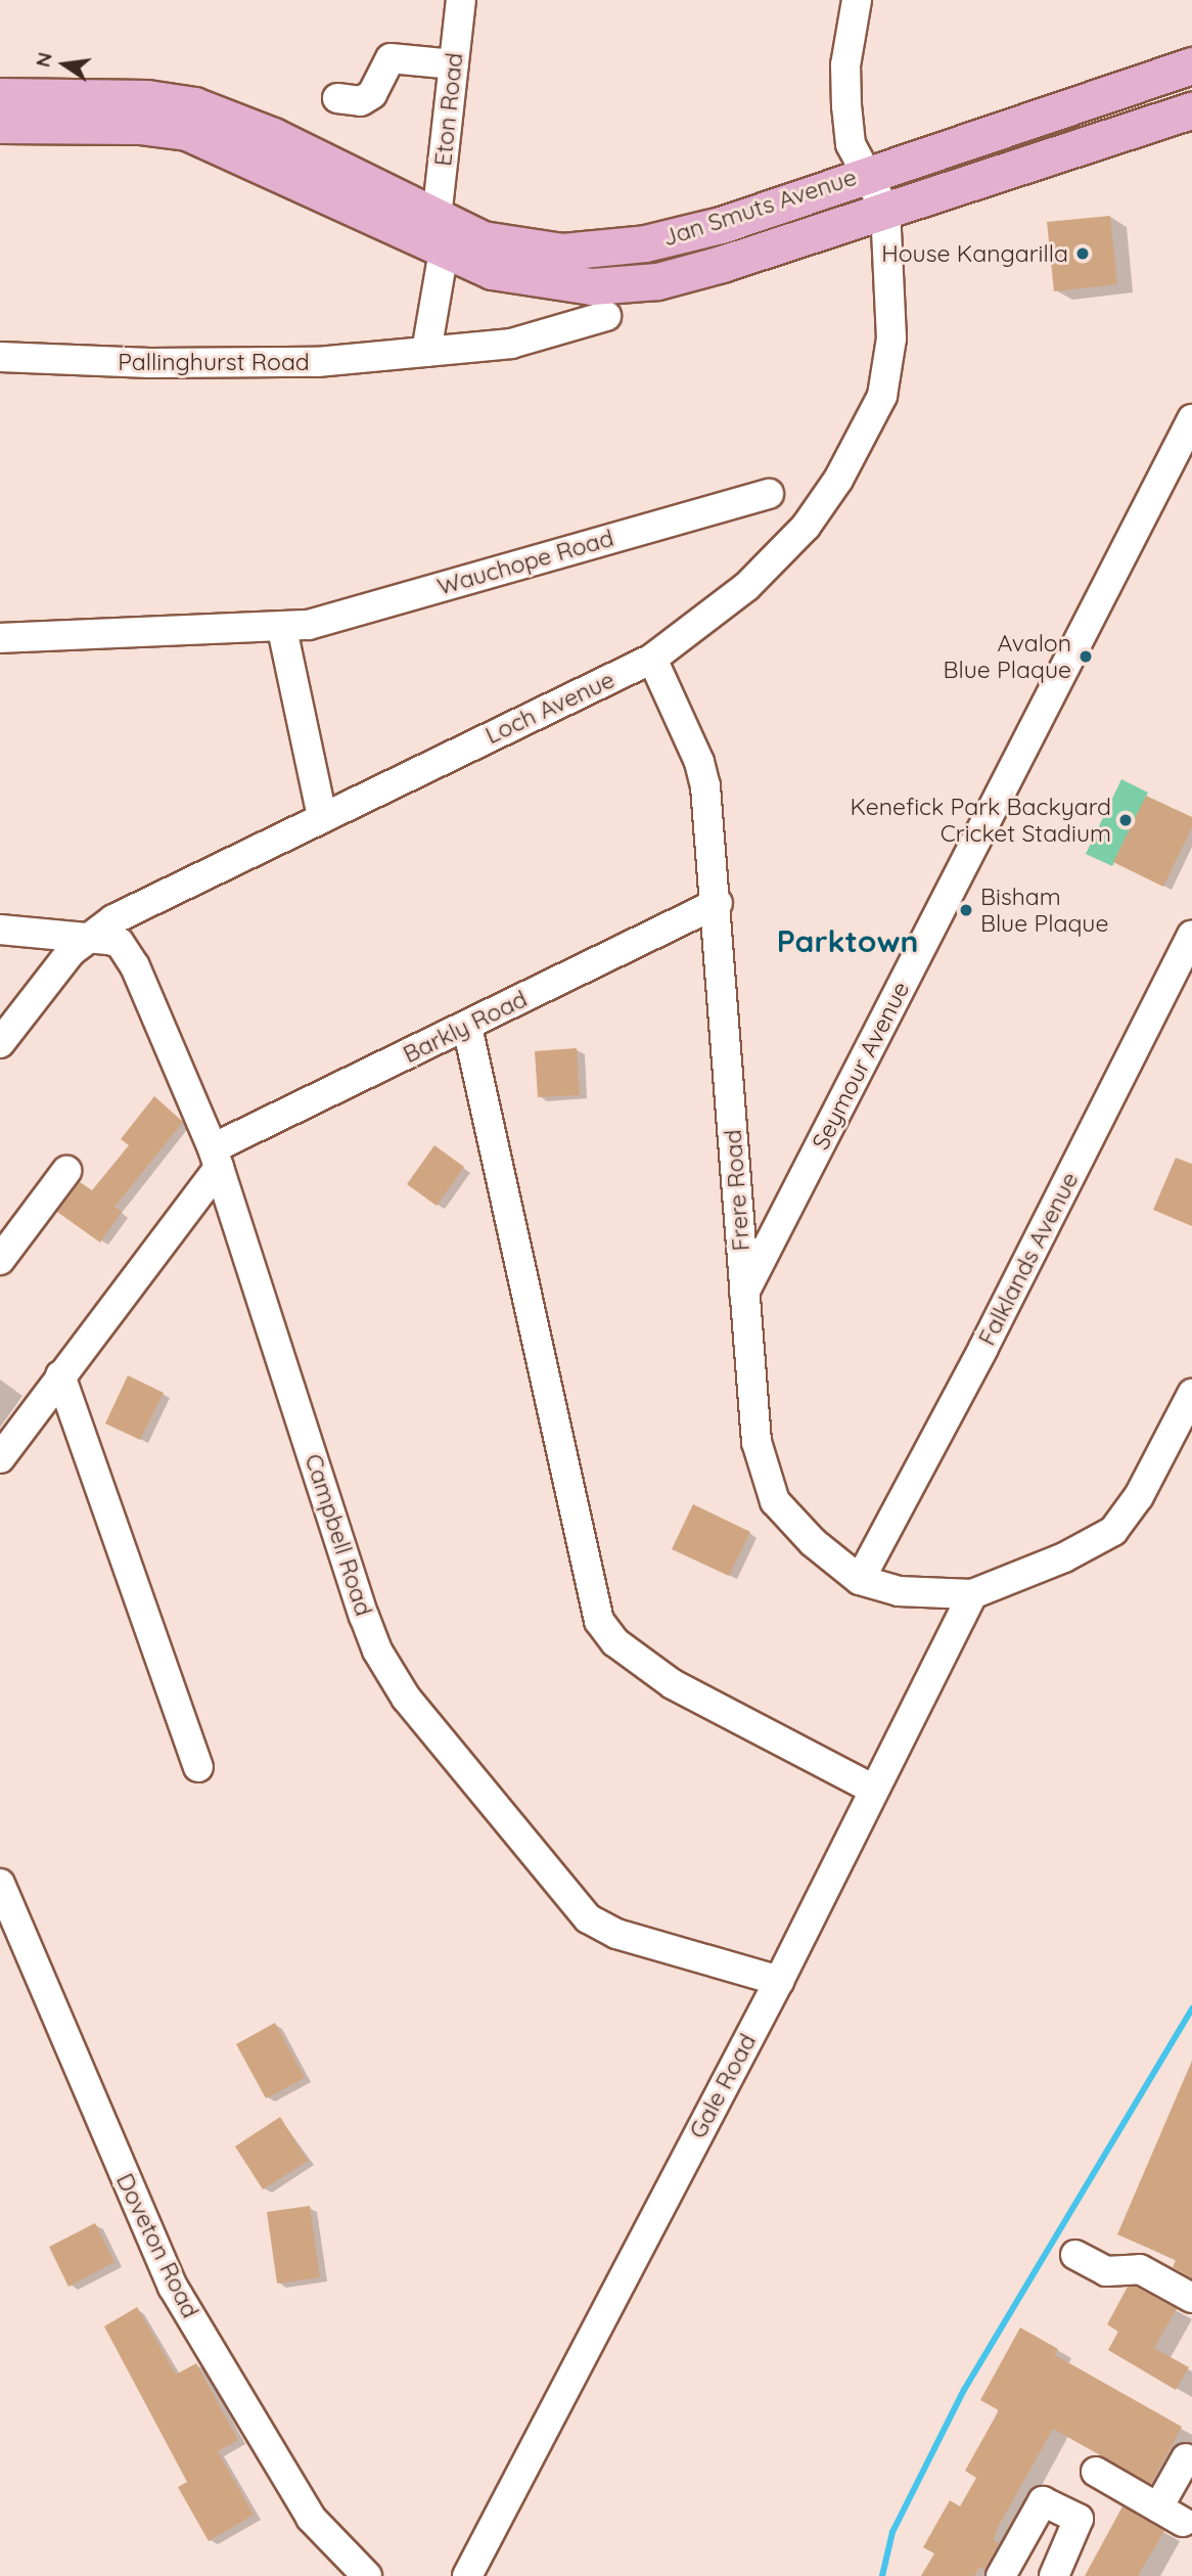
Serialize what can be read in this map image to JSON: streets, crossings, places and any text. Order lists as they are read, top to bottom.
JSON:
{
  "streets": {
    "main road": ["Jan Smuts Avenue"],
    "street": [
      "Eton Road",
      "Pallinghurst Road",
      "Wauchope Road",
      "Loch Avenue",
      "Barkly Road",
      "Seymour Avenue",
      "Frere Road",
      "Falklands Avenue",
      "Campbell Road",
      "Gale Road",
      "Doveton Road"
    ]
  },
  "crossings": [
    ["Eton Road", "Jan Smuts Avenue"],
    ["Jan Smuts Avenue", "Loch Avenue"],
    ["Loch Avenue", "Frere Road"],
    ["Loch Avenue", "Campbell Road"],
    ["Barkly Road", "Frere Road"],
    ["Barkly Road", "Campbell Road"],
    ["Seymour Avenue", "Frere Road"],
    ["Frere Road", "Falklands Avenue"],
    ["Frere Road", "Gale Road"],
    ["Campbell Road", "Gale Road"]
  ],
  "districts": ["Parktown"],
  "places": [
    "House Kangarilla",
    "Avalon Blue Plaque",
    "Kenefick Park Backyard Cricket Stadium",
    "Bisham Blue Plaque"
  ],
  "north": "left"
}
